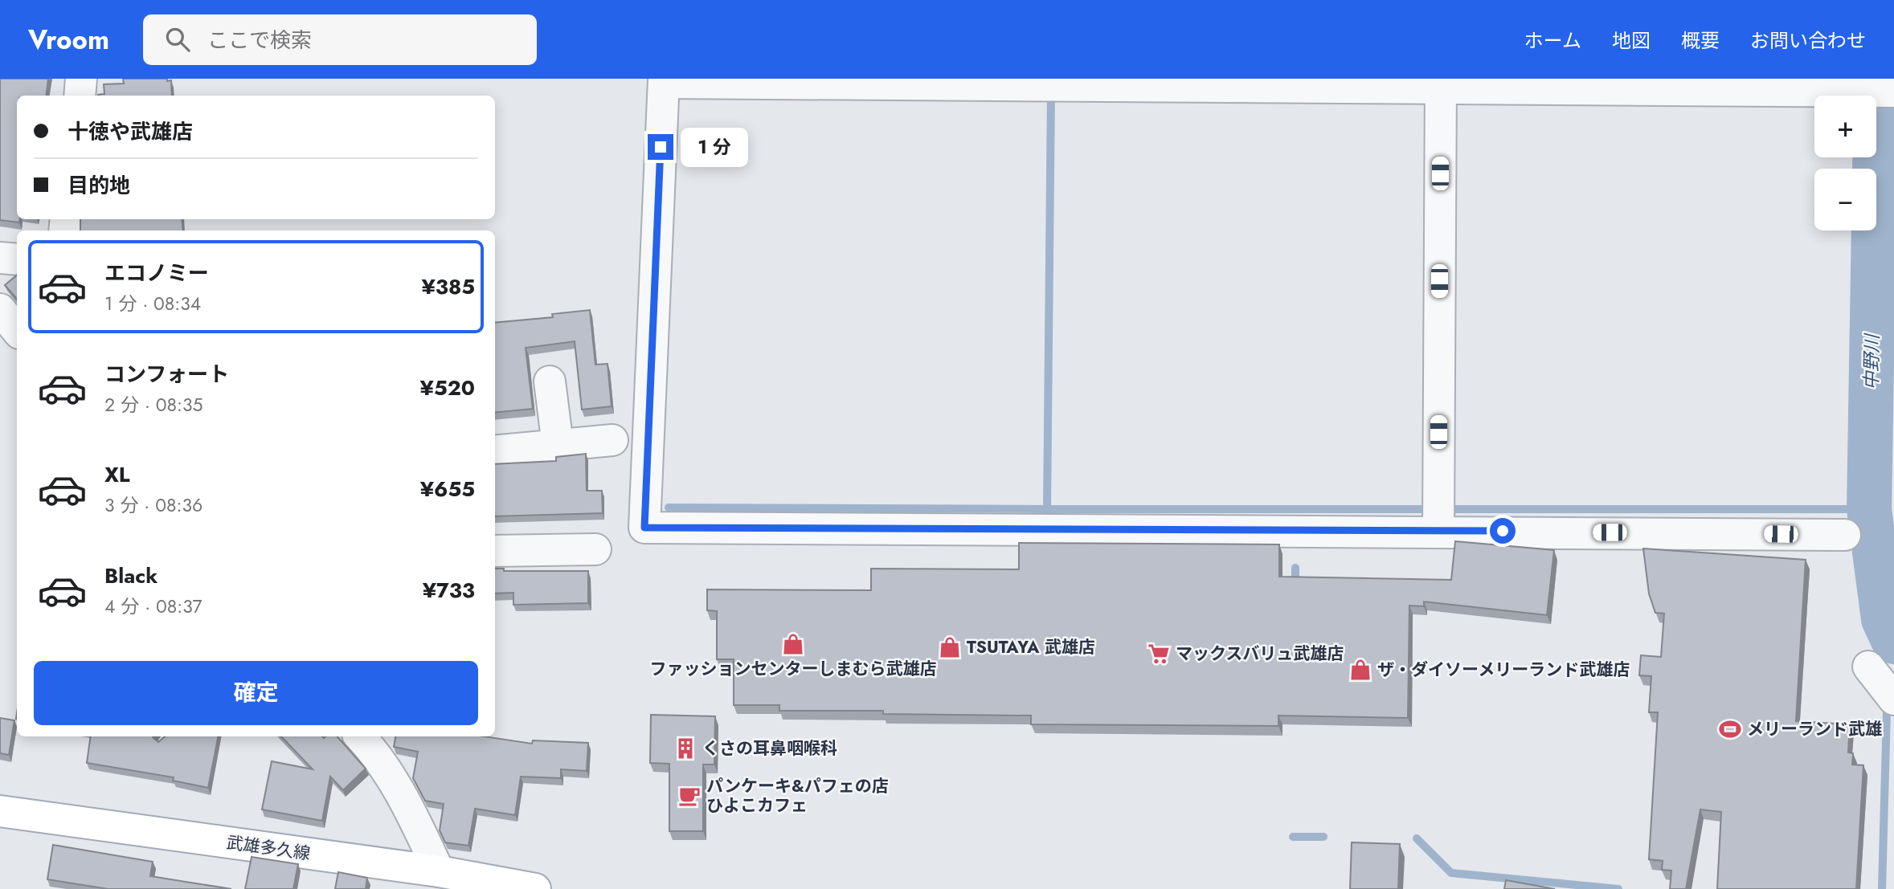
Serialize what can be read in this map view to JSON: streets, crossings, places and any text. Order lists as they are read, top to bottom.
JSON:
{
  "streets": {
    "main road": ["武雄多久線"]
  },
  "water": ["中野川"],
  "places": {
    "shop": ["ファッションセンターしまむら武雄店", "TSUTAYA 武雄店", "ザ・ダイソーメリーランド武雄店"],
    "supermarket": ["マックスバリュ武雄店"],
    "sports": ["メリーランド武雄"],
    "building": ["くさの耳鼻咽喉科"],
    "cafe": ["パンケーキ&パフェの店 ひよこカフェ"]
  },
  "page": {
    "header": "Vroom",
    "search": "ここで検索",
    "nav": [
      "ホーム",
      "地図",
      "概要",
      "お問い合わせ"
    ],
    "map_buttons": ["+", "−"],
    "banner": ["十徳や武雄店", "目的地"],
    "bubble": "1 分",
    "list": [
      {
        "name": "エコノミー",
        "note": "1 分 · 08:34",
        "value": "¥385"
      },
      {
        "name": "コンフォート",
        "note": "2 分 · 08:35",
        "value": "¥520"
      },
      {
        "name": "XL",
        "note": "3 分 · 08:36",
        "value": "¥655"
      },
      {
        "name": "Black",
        "note": "4 分 · 08:37",
        "value": "¥733"
      }
    ],
    "buttons": "確定"
  }
}
